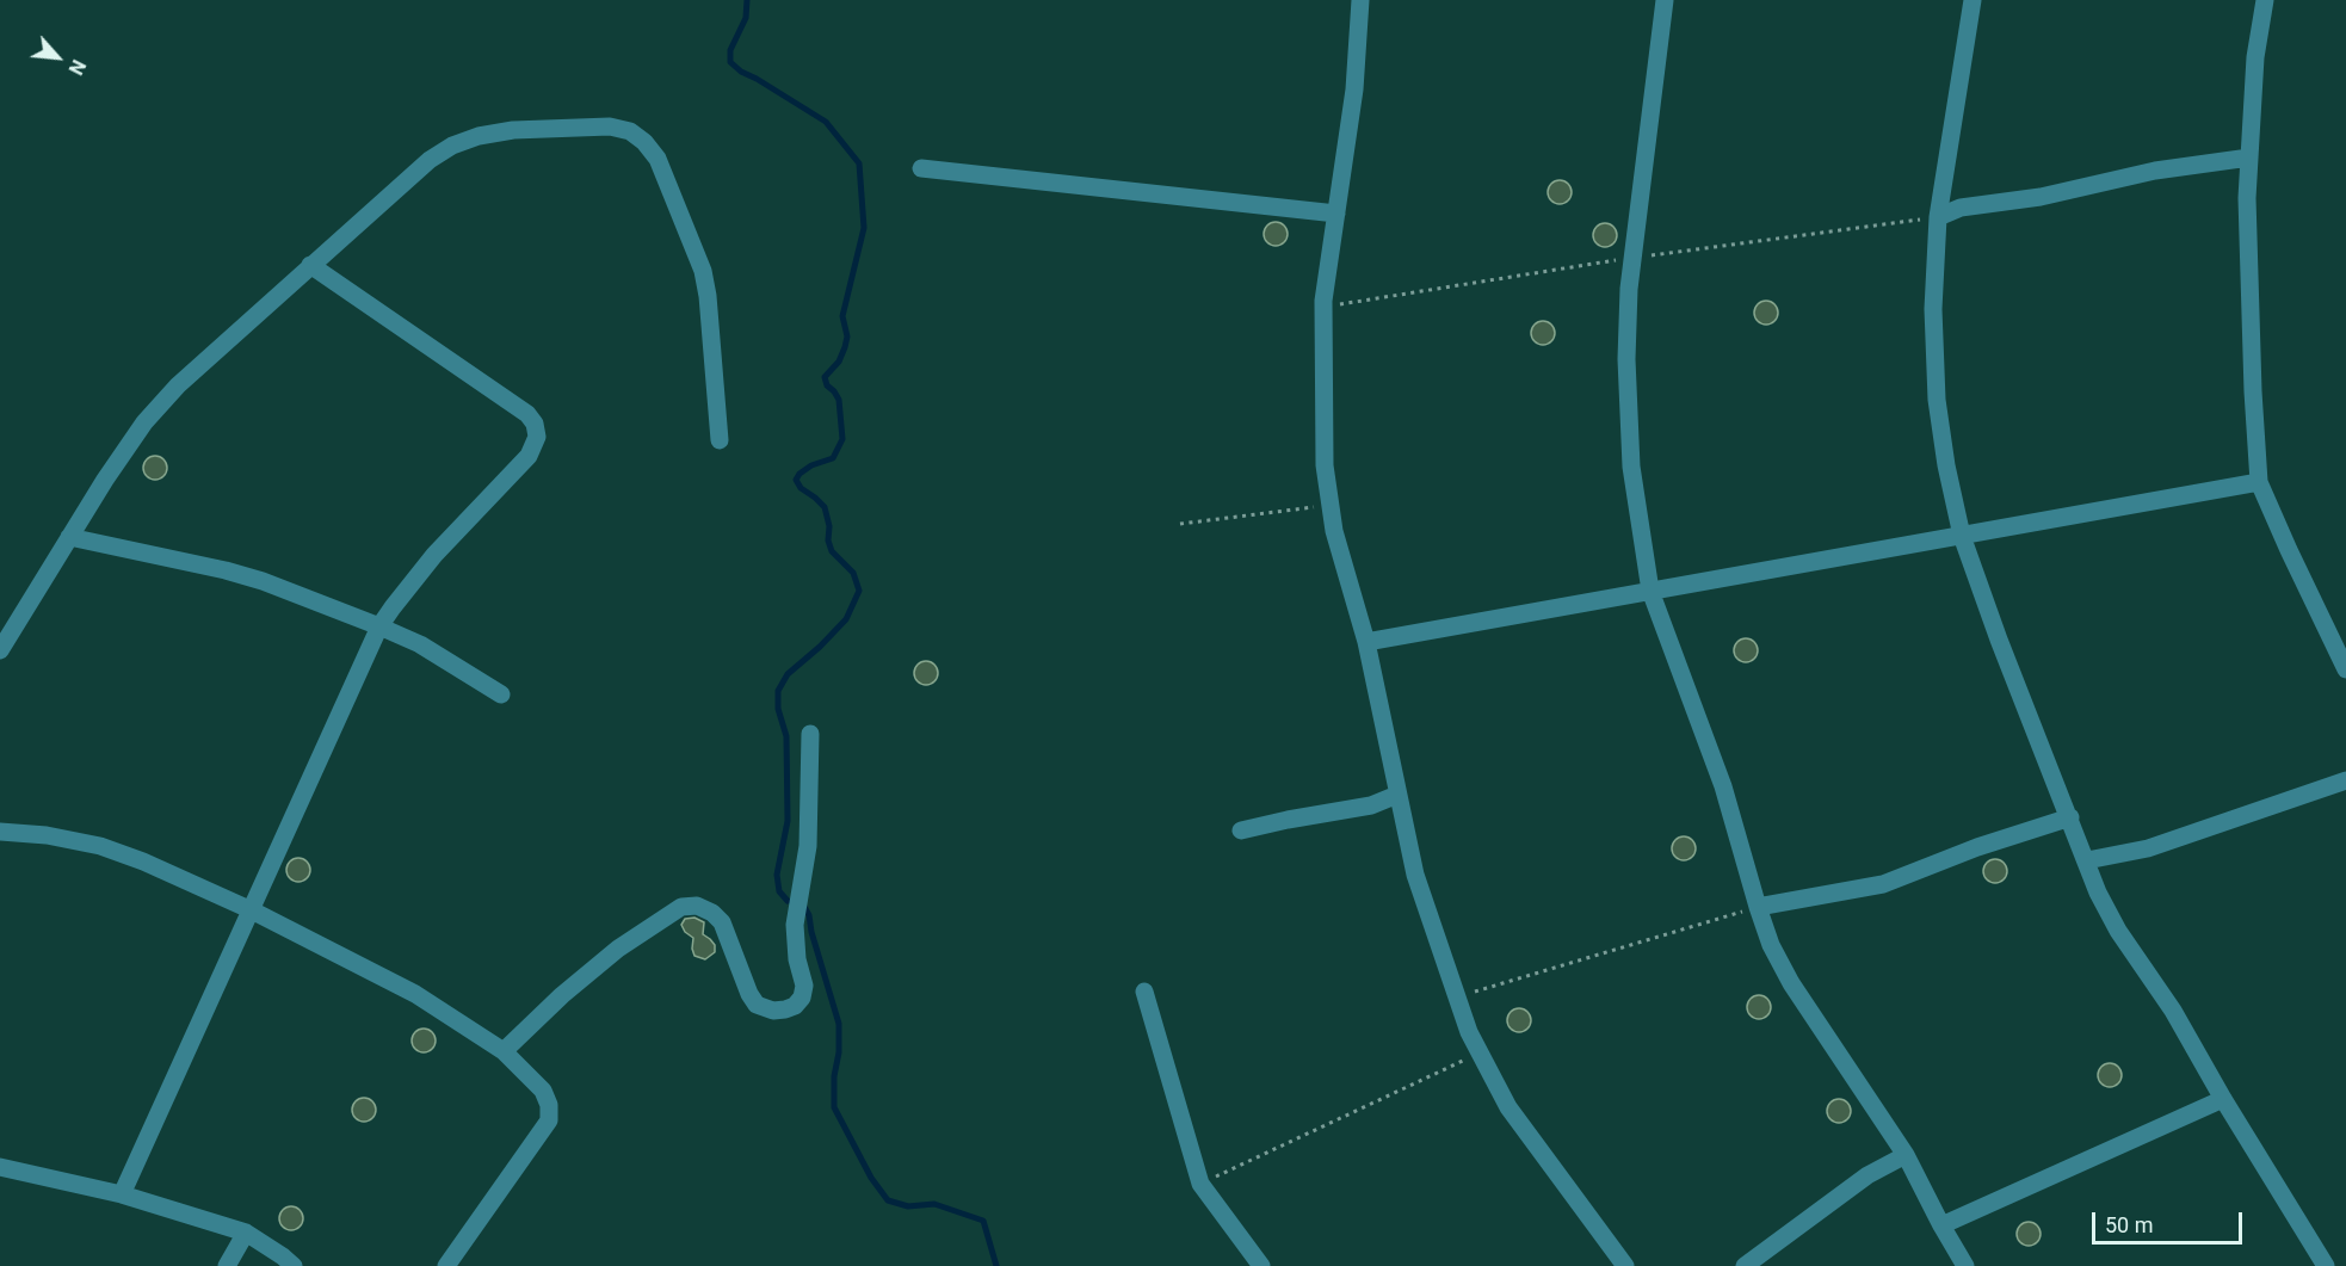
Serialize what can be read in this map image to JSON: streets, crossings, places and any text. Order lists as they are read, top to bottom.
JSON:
{
  "scale_bar": "50 m",
  "north": "bottom right"
}
